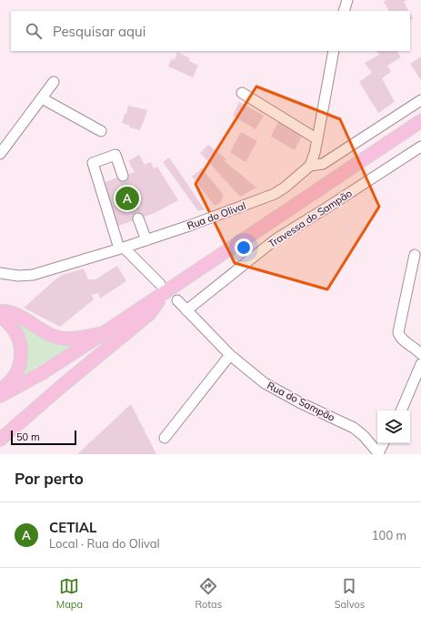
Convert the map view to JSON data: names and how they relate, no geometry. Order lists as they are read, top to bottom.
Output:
{
  "streets": {
    "street": ["Rua do Olival", "Travessa do Sampão", "Rua do Sampão"]
  },
  "crossings": [
    ["Travessa do Sampão", "Rua do Sampão"]
  ],
  "scale_bar": "50 m",
  "page": {
    "search": "Pesquisar aqui",
    "pins": "A",
    "scale": "50 m",
    "heading": "Por perto",
    "list": [
      {
        "mark": "A",
        "name": "CETIAL",
        "note": "Local · Rua do Olival",
        "value": "100 m"
      }
    ],
    "nav": ["Mapa", "Rotas", "Salvos"]
  }
}
